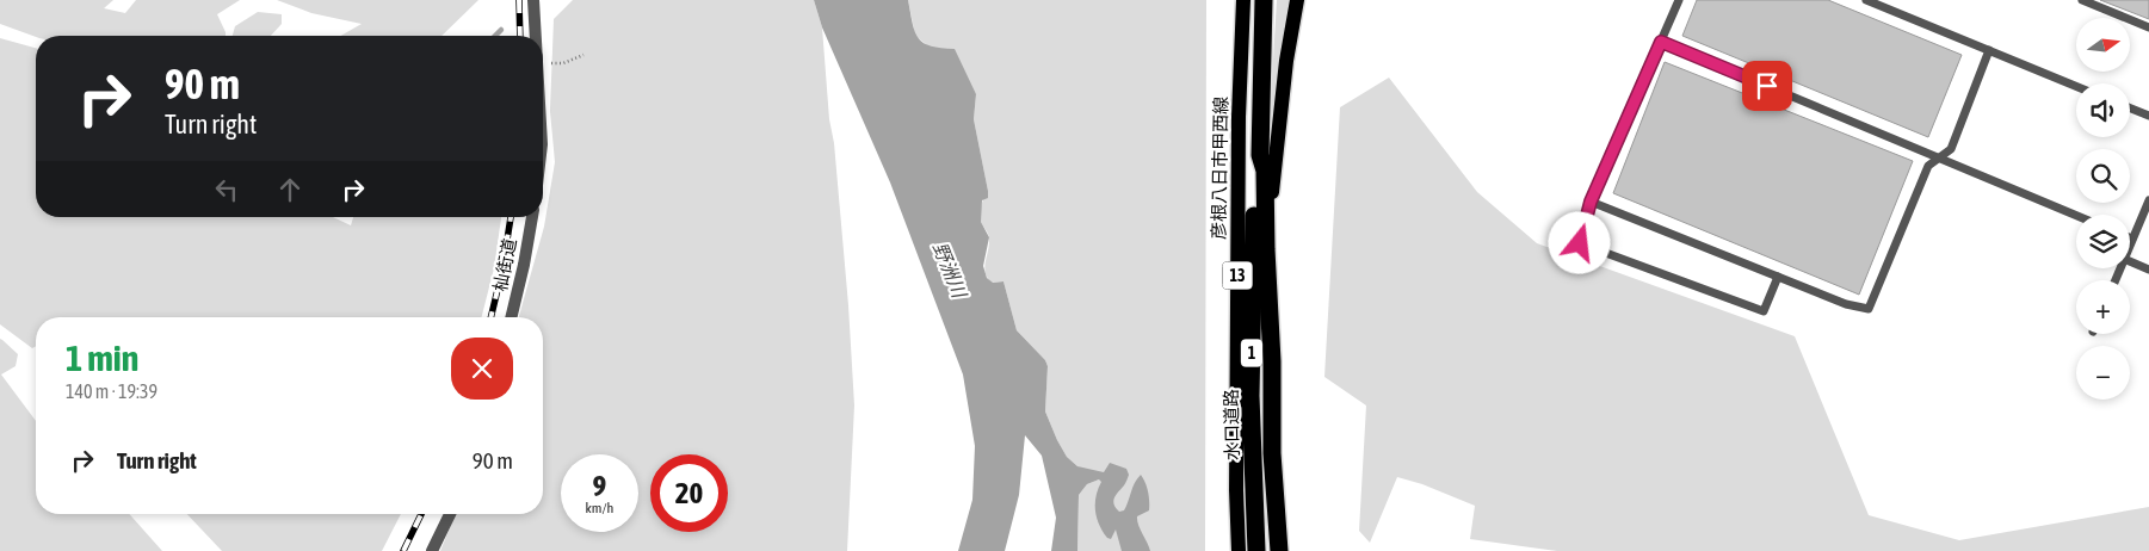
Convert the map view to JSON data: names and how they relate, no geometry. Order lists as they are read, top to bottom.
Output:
{
  "streets": {
    "highway": ["1", "水口道路"],
    "main road": ["彦根八日市甲西線", "13"],
    "street": ["杣街道"]
  },
  "crossings": [
    ["13", "水口道路"]
  ],
  "water": ["野洲川"],
  "north": "right",
  "page": {
    "map_buttons": ["+", "−"],
    "turn": ["90 m", "Turn right"],
    "heading": ["1 min", "140 m · 19:39"],
    "list": [
      {
        "name": "Turn right",
        "value": "90 m"
      }
    ],
    "speed": "9 km/h",
    "limit": "20"
  }
}
